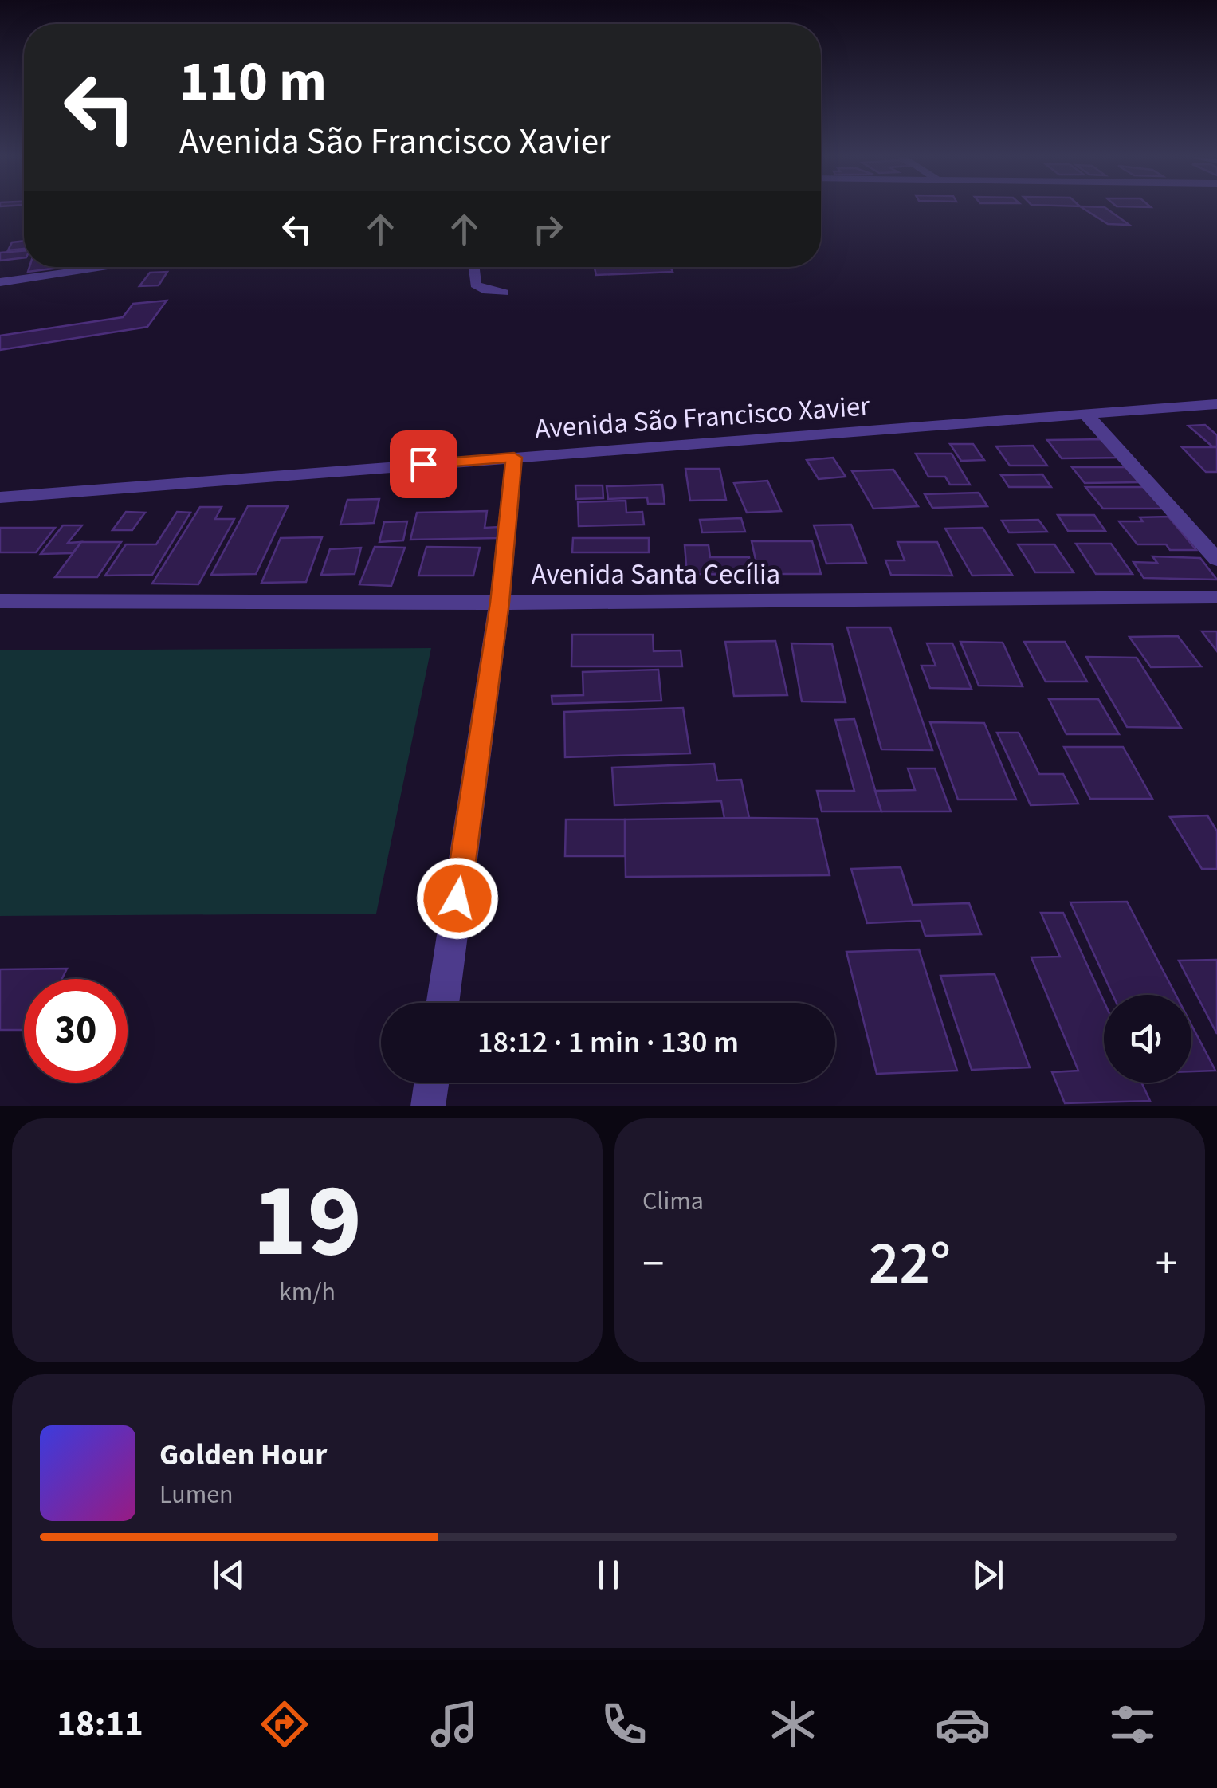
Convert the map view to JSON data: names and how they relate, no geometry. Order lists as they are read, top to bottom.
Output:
{
  "streets": {
    "street": ["Avenida São Francisco Xavier", "Avenida Santa Cecília"]
  },
  "page": {
    "turn": ["110 m", "Avenida São Francisco Xavier"],
    "limit": "30",
    "trip": "18:12 · 1 min · 130 m",
    "tile": [
      ["19", "km/h"],
      "Clima"
    ],
    "heat": ["−", "22°", "+"],
    "song": ["Golden Hour", "Lumen"],
    "tabs": "18:11"
  }
}
